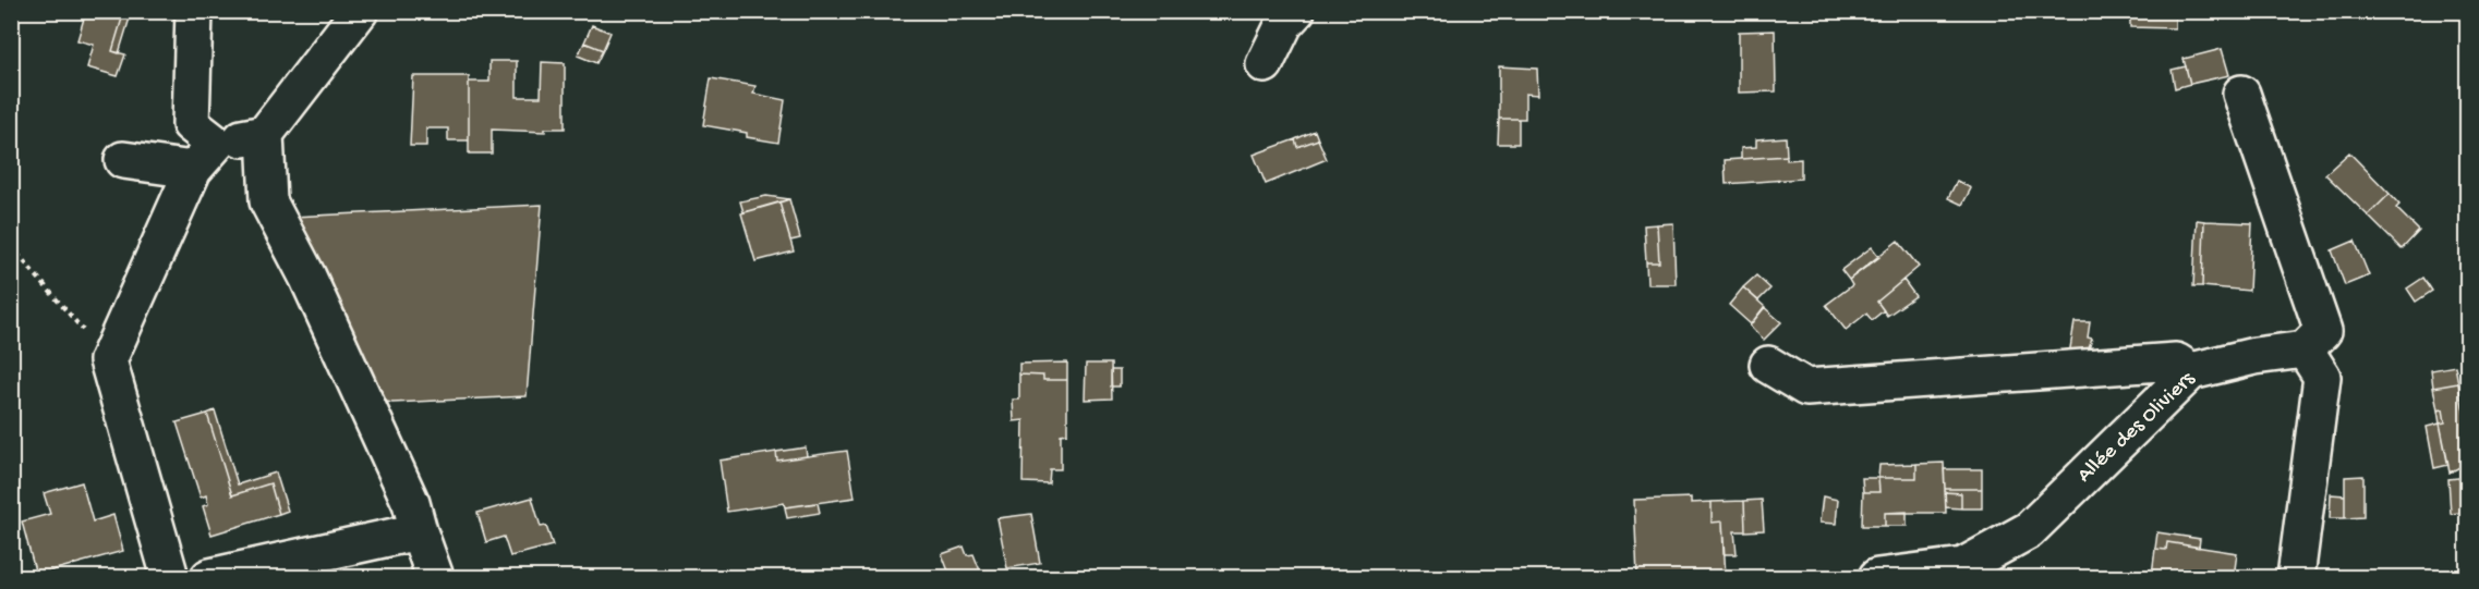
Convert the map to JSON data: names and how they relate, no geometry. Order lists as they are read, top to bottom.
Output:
{
  "streets": {
    "street": ["Allée des Oliviers"]
  }
}
